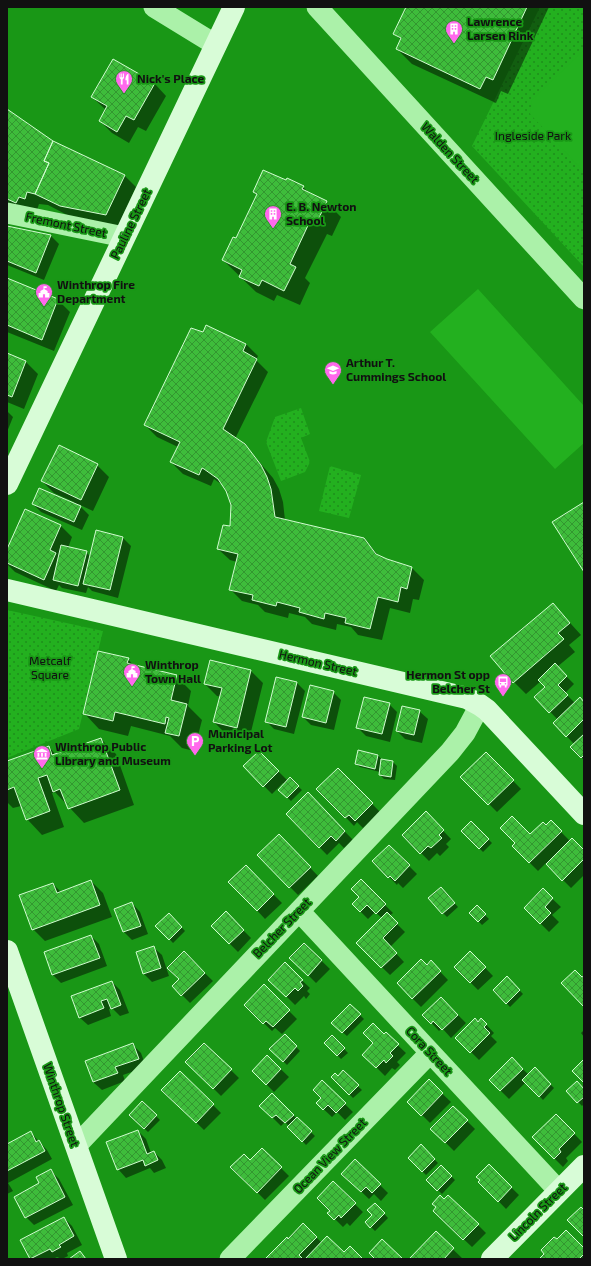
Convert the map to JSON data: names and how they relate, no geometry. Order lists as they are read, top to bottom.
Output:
{
  "streets": {
    "main road": [
      "Pauline Street",
      "Hermon Street",
      "Winthrop Street",
      "Lincoln Street"
    ],
    "street": [
      "Walden Street",
      "Fremont Street",
      "Belcher Street",
      "Cora Street",
      "Ocean View Street"
    ]
  },
  "crossings": [
    ["Pauline Street", "Fremont Street"],
    ["Hermon Street", "Belcher Street"],
    ["Belcher Street", "Cora Street"],
    ["Belcher Street", "Winthrop Street"],
    ["Cora Street", "Ocean View Street"],
    ["Cora Street", "Lincoln Street"]
  ],
  "parks": ["Ingleside Park", "Metcalf Square"],
  "places": {
    "building": ["Lawrence Larsen Rink", "E. B. Newton School"],
    "restaurant": ["Nick's Place"],
    "public building": ["Winthrop Fire Department", "Winthrop Town Hall"],
    "school or university": ["Arthur T. Cummings School"],
    "bus stop": ["Hermon St opp Belcher St"],
    "parking": ["Municipal Parking Lot"],
    "museum": ["Winthrop Public Library and Museum"]
  }
}
